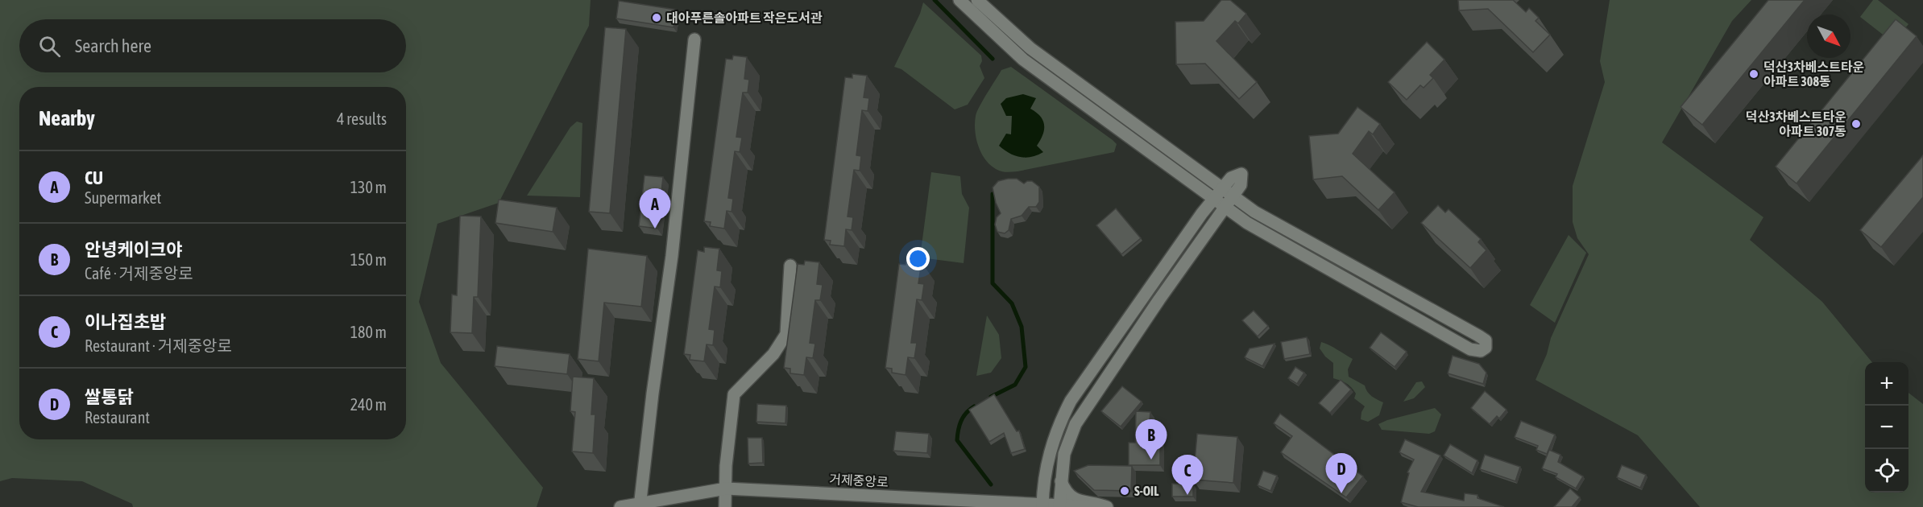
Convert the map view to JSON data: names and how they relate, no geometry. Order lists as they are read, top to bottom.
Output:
{
  "streets": {
    "street": ["거제중앙로"]
  },
  "places": [
    "대아푸른솔아파트 작은도서관",
    "덕산3차베스트타운 아파트 308동",
    "덕산3차베스트타운 아파트 307동",
    "S-OIL"
  ],
  "north": "bottom right",
  "page": {
    "search": "Search here",
    "heading": ["Nearby", "4 results"],
    "list": [
      {
        "mark": "A",
        "name": "CU",
        "note": "Supermarket",
        "value": "130 m"
      },
      {
        "mark": "B",
        "name": "안녕케이크야",
        "note": "Café · 거제중앙로",
        "value": "150 m"
      },
      {
        "mark": "C",
        "name": "이나집초밥",
        "note": "Restaurant · 거제중앙로",
        "value": "180 m"
      },
      {
        "mark": "D",
        "name": "쌀통닭",
        "note": "Restaurant",
        "value": "240 m"
      }
    ],
    "pins": [
      "A",
      "B",
      "D",
      "C"
    ],
    "map_buttons": ["+", "−"]
  }
}
